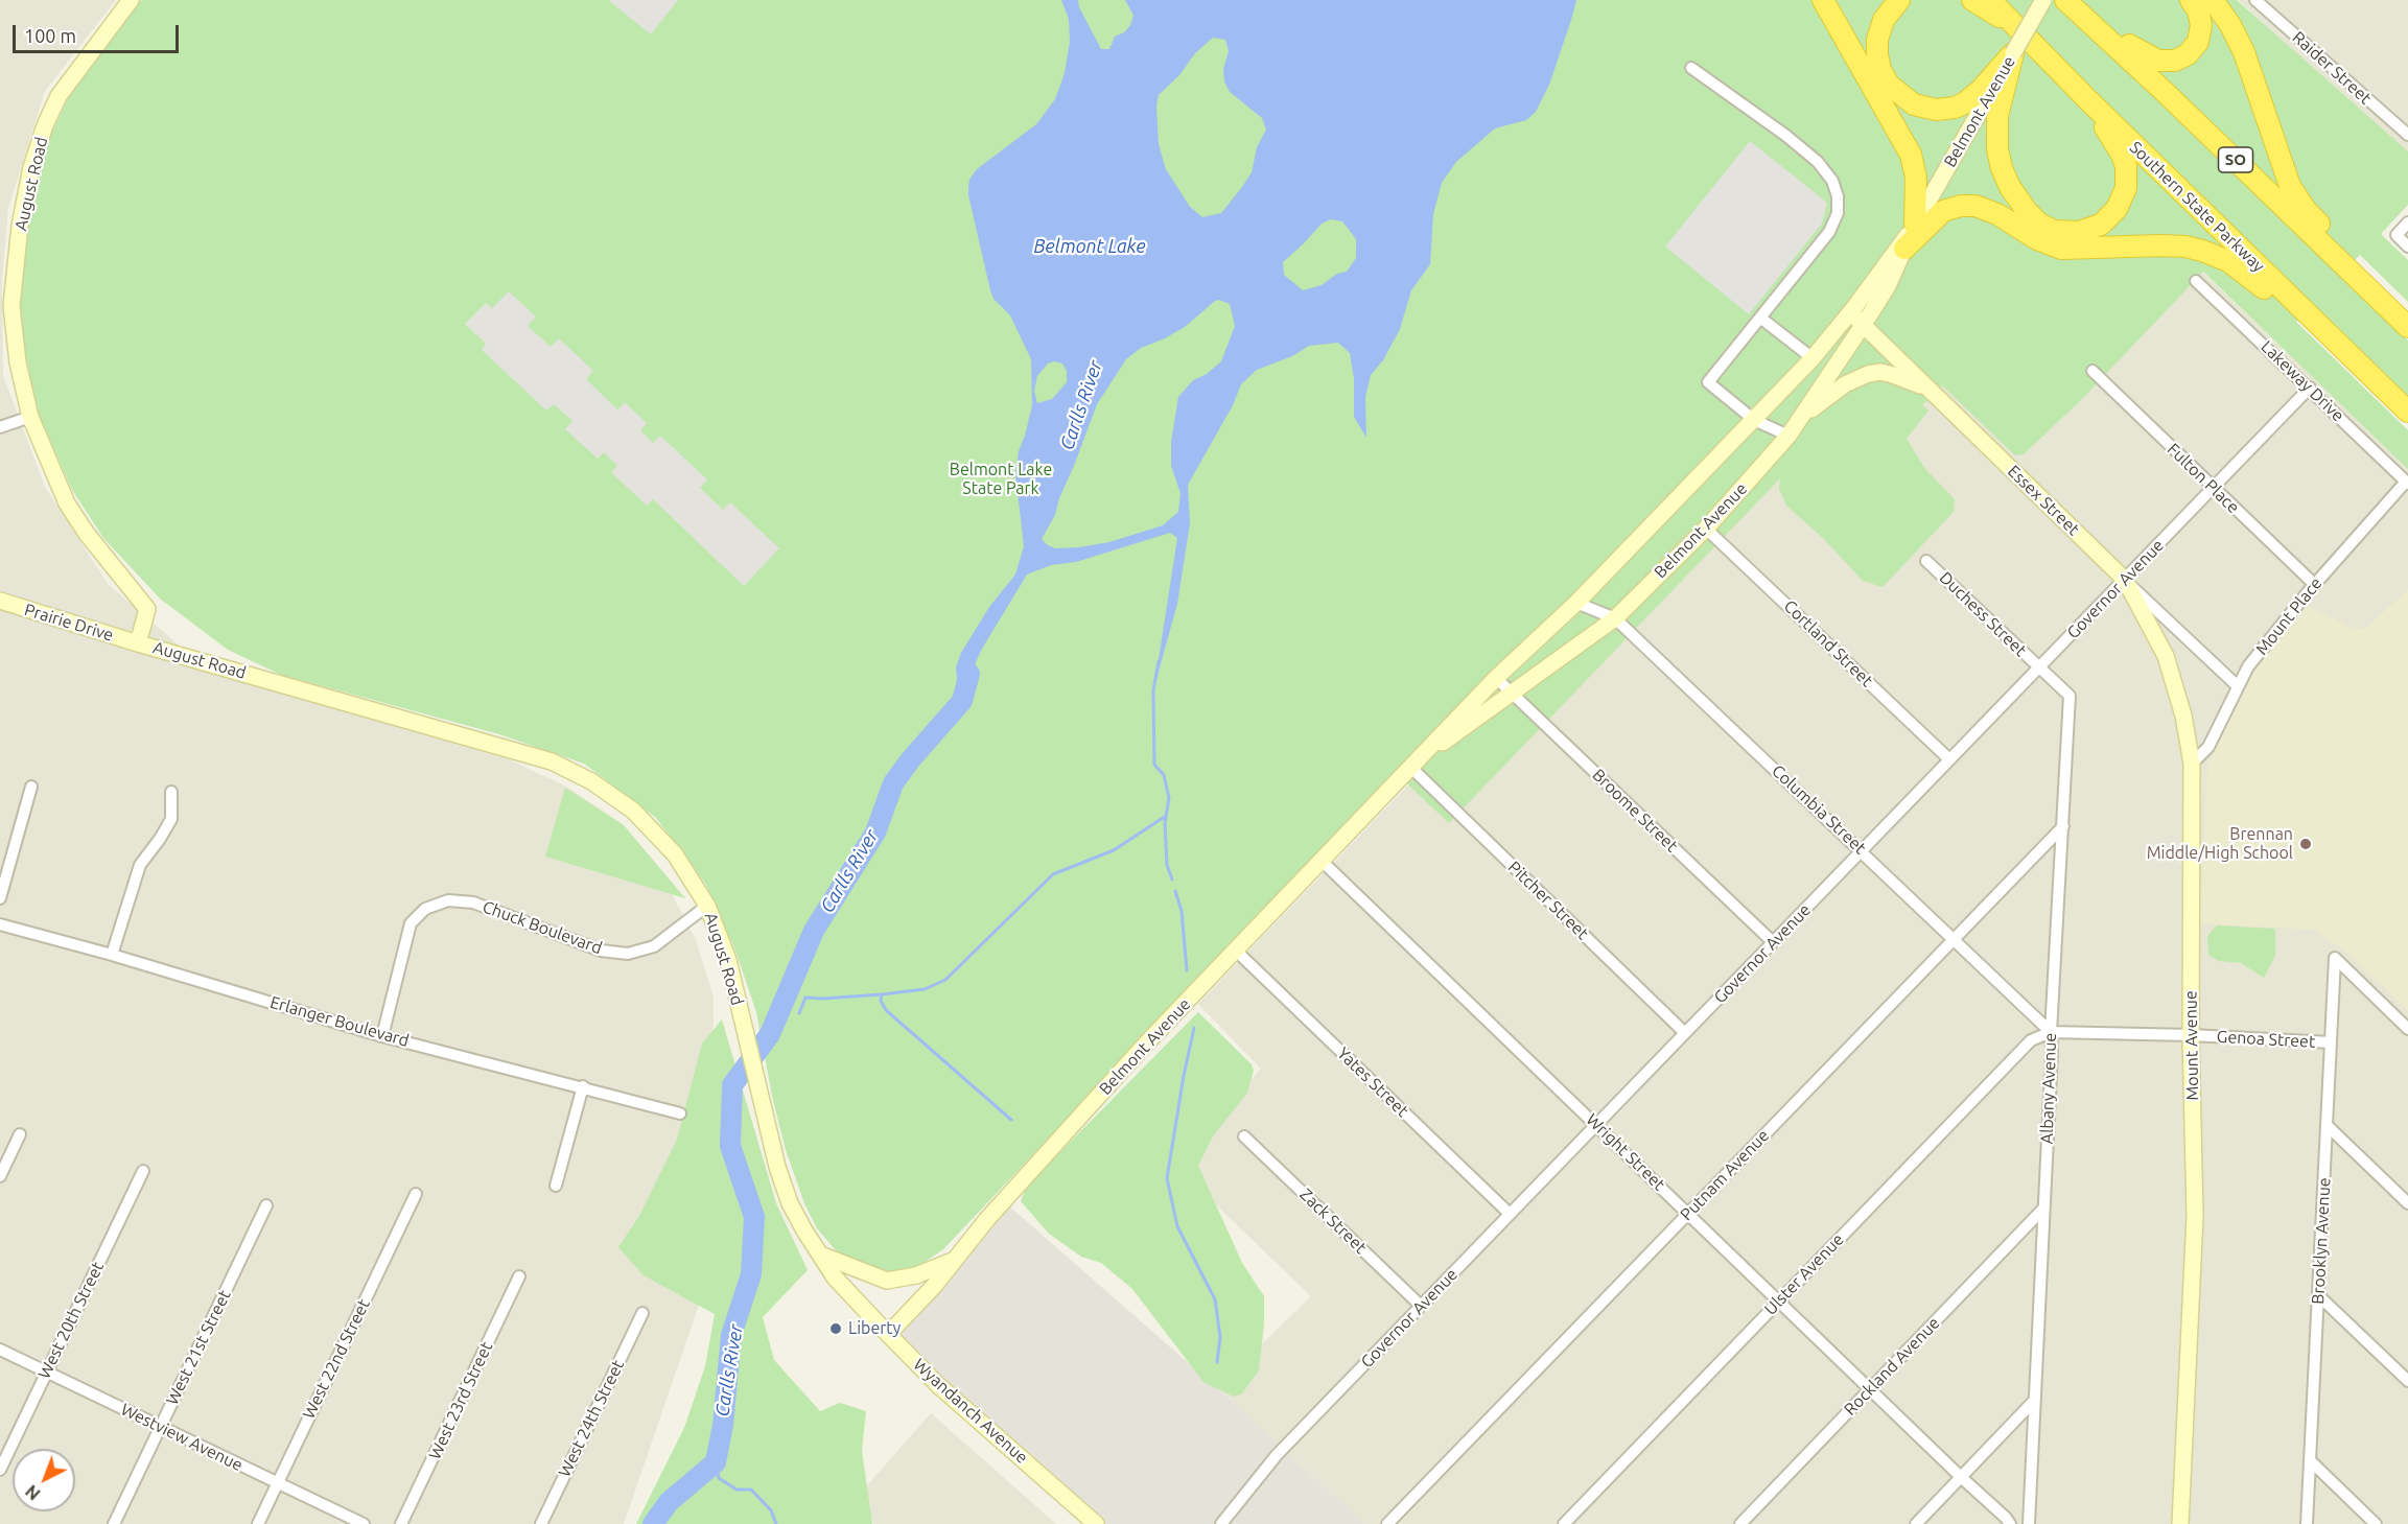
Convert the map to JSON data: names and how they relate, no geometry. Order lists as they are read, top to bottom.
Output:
{
  "streets": {
    "highway": ["SO", "Southern State Parkway"],
    "street": [
      "Raider Street",
      "Belmont Avenue",
      "August Road",
      "Lakeway Drive",
      "Fulton Place",
      "Essex Street",
      "Governor Avenue",
      "Duchess Street",
      "Mount Place",
      "Prairie Drive",
      "Cortland Street",
      "Columbia Street",
      "Broome Street",
      "Pitcher Street",
      "Chuck Boulevard",
      "Erlanger Boulevard",
      "Genoa Street",
      "Mount Avenue",
      "Yates Street",
      "Albany Avenue",
      "Wright Street",
      "Putnam Avenue",
      "Zack Street",
      "Brooklyn Avenue",
      "Ulster Avenue",
      "West 20th Street",
      "West 21st Street",
      "West 22nd Street",
      "Rockland Avenue",
      "West 23rd Street",
      "Wyandanch Avenue",
      "West 24th Street",
      "Westview Avenue"
    ]
  },
  "crossings": [
    ["Belmont Avenue", "Essex Street"],
    ["Belmont Avenue", "Cortland Street"],
    ["Belmont Avenue", "Columbia Street"],
    ["Belmont Avenue", "Broome Street"],
    ["Belmont Avenue", "Pitcher Street"],
    ["Belmont Avenue", "Yates Street"],
    ["Belmont Avenue", "Wright Street"],
    ["Belmont Avenue", "Wyandanch Avenue"],
    ["August Road", "Prairie Drive"],
    ["August Road", "Chuck Boulevard"],
    ["August Road", "Wyandanch Avenue"],
    ["Lakeway Drive", "Governor Avenue"],
    ["Lakeway Drive", "Mount Place"],
    ["Fulton Place", "Governor Avenue"],
    ["Fulton Place", "Mount Place"],
    ["Essex Street", "Governor Avenue"],
    ["Essex Street", "Mount Place"],
    ["Essex Street", "Mount Avenue"],
    ["Governor Avenue", "Duchess Street"],
    ["Governor Avenue", "Cortland Street"],
    ["Governor Avenue", "Columbia Street"],
    ["Governor Avenue", "Broome Street"],
    ["Governor Avenue", "Pitcher Street"],
    ["Governor Avenue", "Mount Avenue"],
    ["Governor Avenue", "Yates Street"],
    ["Governor Avenue", "Albany Avenue"],
    ["Governor Avenue", "Wright Street"],
    ["Governor Avenue", "Zack Street"],
    ["Duchess Street", "Albany Avenue"],
    ["Mount Place", "Mount Avenue"],
    ["Columbia Street", "Genoa Street"],
    ["Columbia Street", "Albany Avenue"],
    ["Columbia Street", "Putnam Avenue"],
    ["Columbia Street", "Ulster Avenue"],
    ["Chuck Boulevard", "Erlanger Boulevard"],
    ["Genoa Street", "Mount Avenue"],
    ["Genoa Street", "Albany Avenue"],
    ["Genoa Street", "Brooklyn Avenue"],
    ["Genoa Street", "Ulster Avenue"],
    ["Albany Avenue", "Putnam Avenue"],
    ["Albany Avenue", "Ulster Avenue"],
    ["Albany Avenue", "Rockland Avenue"],
    ["Wright Street", "Putnam Avenue"],
    ["Wright Street", "Ulster Avenue"],
    ["Wright Street", "Rockland Avenue"],
    ["West 20th Street", "Westview Avenue"],
    ["West 21st Street", "Westview Avenue"],
    ["West 22nd Street", "Westview Avenue"]
  ],
  "water": ["Belmont Lake", "Carlls River"],
  "parks": ["Belmont Lake State Park"],
  "places": ["Brennan Middle/High School", "Liberty"],
  "scale_bar": "100 m",
  "north": "bottom left"
}
